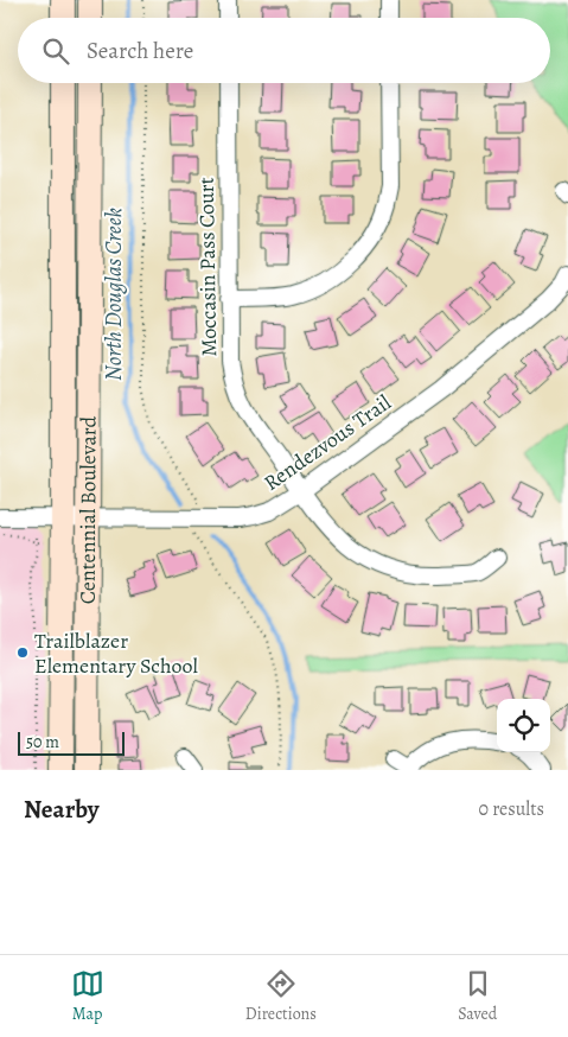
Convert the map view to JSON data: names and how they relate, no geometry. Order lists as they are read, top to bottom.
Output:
{
  "streets": {
    "main road": ["Centennial Boulevard"],
    "street": ["Moccasin Pass Court", "Rendezvous Trail"]
  },
  "crossings": [
    ["Moccasin Pass Court", "Rendezvous Trail"],
    ["Rendezvous Trail", "Centennial Boulevard"]
  ],
  "water": ["North Douglas Creek"],
  "places": ["Trailblazer Elementary School"],
  "scale_bar": "50 m",
  "page": {
    "search": "Search here",
    "scale": "50 m",
    "heading": ["Nearby", "0 results"],
    "nav": ["Map", "Directions", "Saved"]
  }
}
